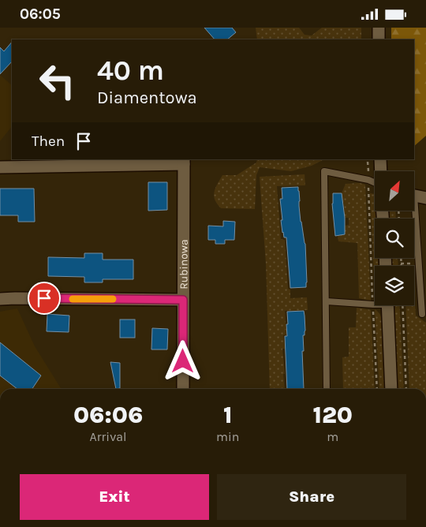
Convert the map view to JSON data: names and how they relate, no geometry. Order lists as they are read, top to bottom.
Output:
{
  "streets": {
    "street": ["Rubinowa"]
  },
  "north": "top right",
  "page": {
    "status": "06:05",
    "turn": ["40 m", "Diamentowa"],
    "then": "Then",
    "eta": [
      "06:06",
      "Arrival",
      "1",
      "min",
      "120",
      "m"
    ],
    "buttons": ["Exit", "Share"]
  }
}
